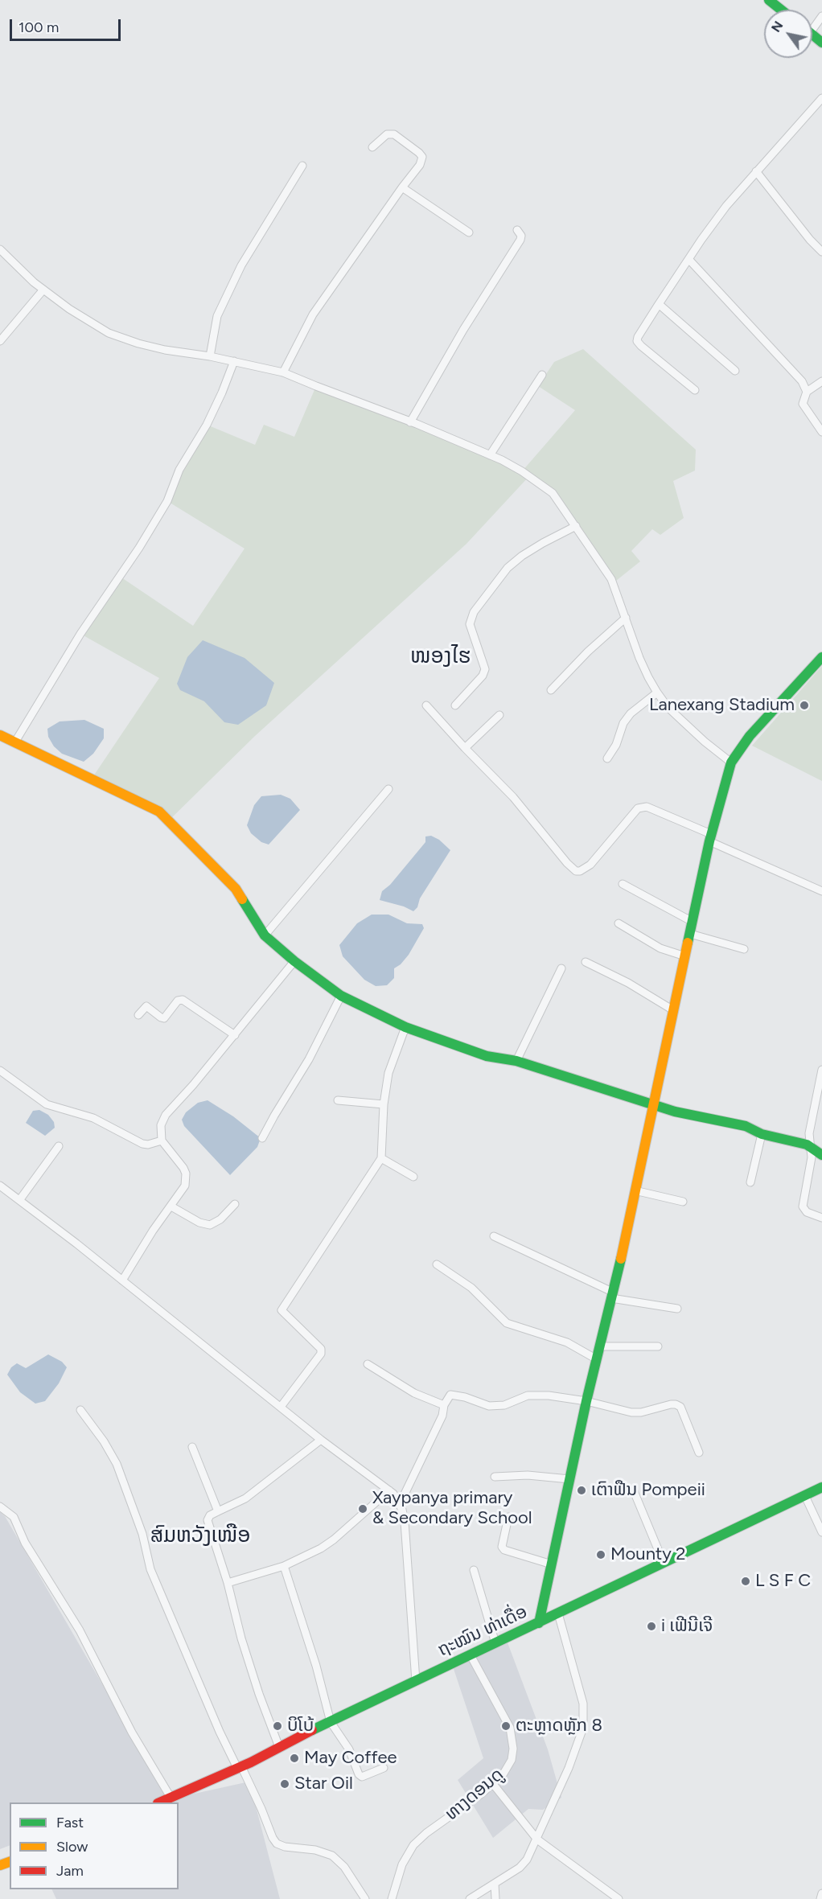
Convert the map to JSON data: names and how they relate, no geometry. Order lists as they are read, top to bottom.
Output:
{
  "streets": {
    "street": ["ຖະໝົນ ທ່າເດື່ອ", "ທາງດອນດູ"]
  },
  "crossings": [
    ["ຖະໝົນ ທ່າເດື່ອ", "ທາງດອນດູ"]
  ],
  "districts": ["ໜອງໄຮ", "ສົມຫວັງເໜືອ"],
  "places": [
    "Lanexang Stadium",
    "ເຕົາຟືນ Pompeii",
    "Xaypanya primary & Secondary School",
    "Mounty 2",
    "L S F C",
    "i ເຟີນີເຈີ",
    "ບິໂບ້",
    "ຕະຫຼາດຫຼັກ 8",
    "May Coffee",
    "Star Oil"
  ],
  "legend": ["Fast", "Slow", "Jam"],
  "scale_bar": "100 m",
  "north": "top left"
}
